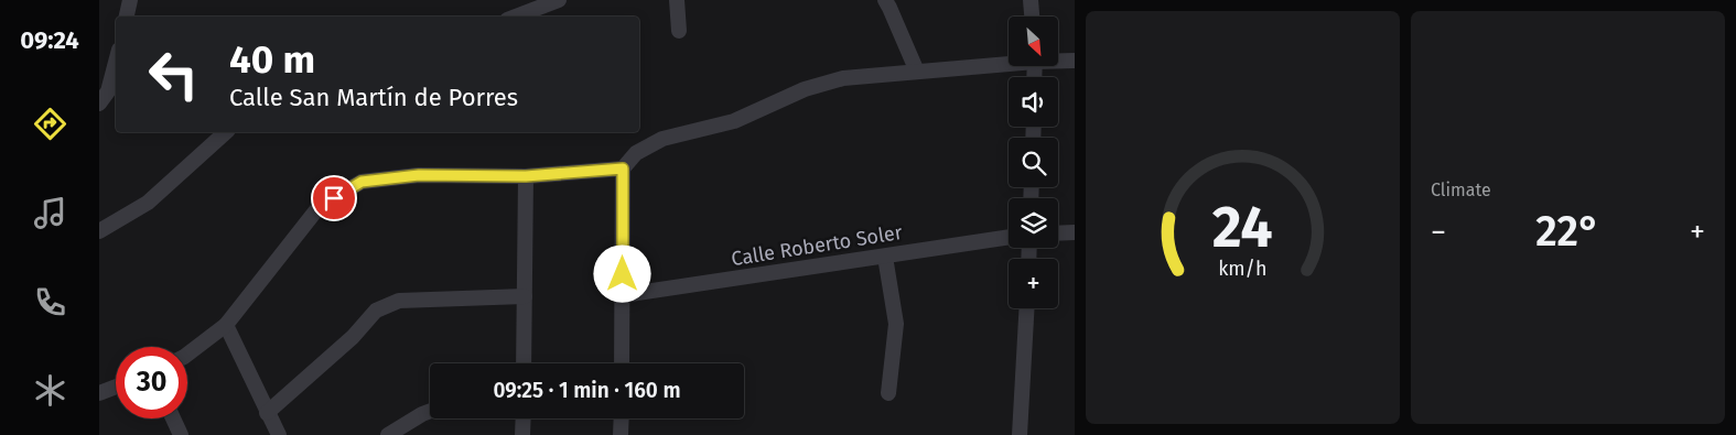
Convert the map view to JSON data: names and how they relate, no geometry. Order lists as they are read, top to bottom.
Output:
{
  "streets": {
    "street": ["Calle Roberto Soler"]
  },
  "north": "bottom right",
  "page": {
    "tabs": "09:24",
    "tile": "Climate",
    "map_buttons": "+",
    "turn": ["40 m", "Calle San Martín de Porres"],
    "heat": ["−", "22°", "+"],
    "limit": "30",
    "trip": "09:25 · 1 min · 160 m",
    "gauge": ["24", "km/h"]
  }
}
